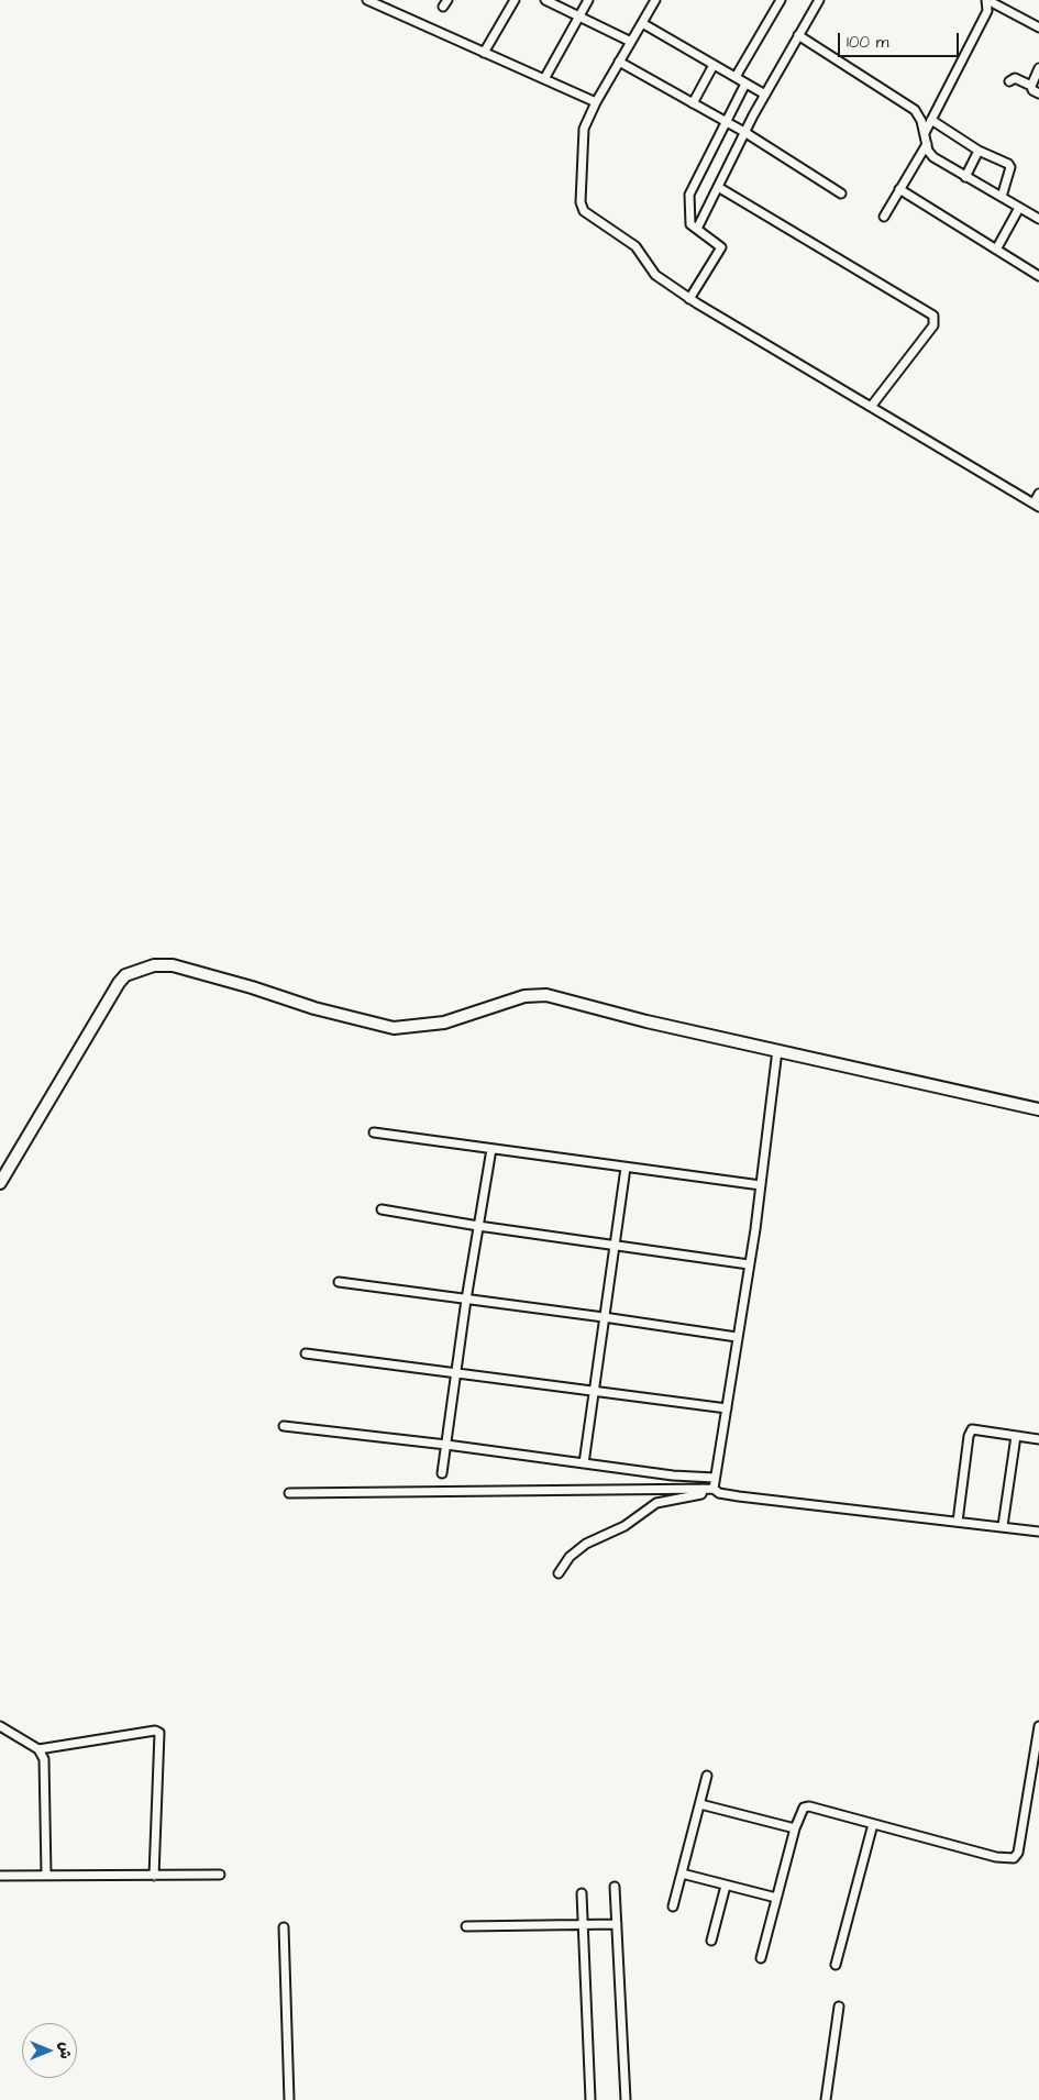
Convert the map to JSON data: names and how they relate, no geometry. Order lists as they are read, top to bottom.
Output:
{
  "scale_bar": "100 m",
  "north": "right"
}
